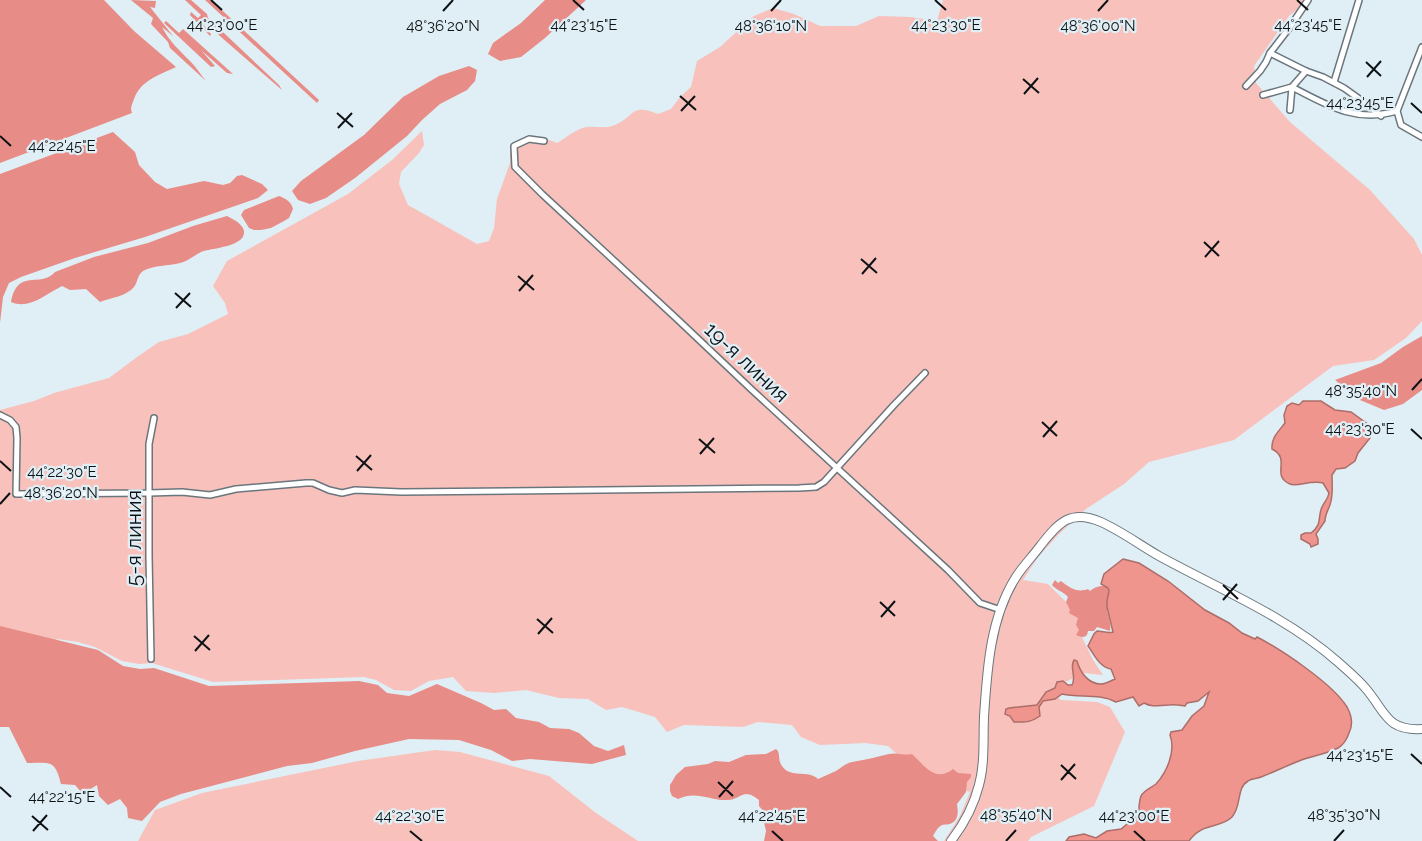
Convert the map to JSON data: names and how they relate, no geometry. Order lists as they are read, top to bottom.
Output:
{
  "streets": {
    "street": ["19-я линия", "5-я линия"]
  },
  "coordinates": [
    "44°23'00\"E",
    "44°23'15\"E",
    "44°23'30\"E",
    "44°23'45\"E",
    "48°36'20\"N",
    "48°36'10\"N",
    "48°36'00\"N",
    "44°22'45\"E",
    "48°35'40\"N",
    "44°22'30\"E",
    "44°22'15\"E",
    "48°35'30\"N"
  ]
}
